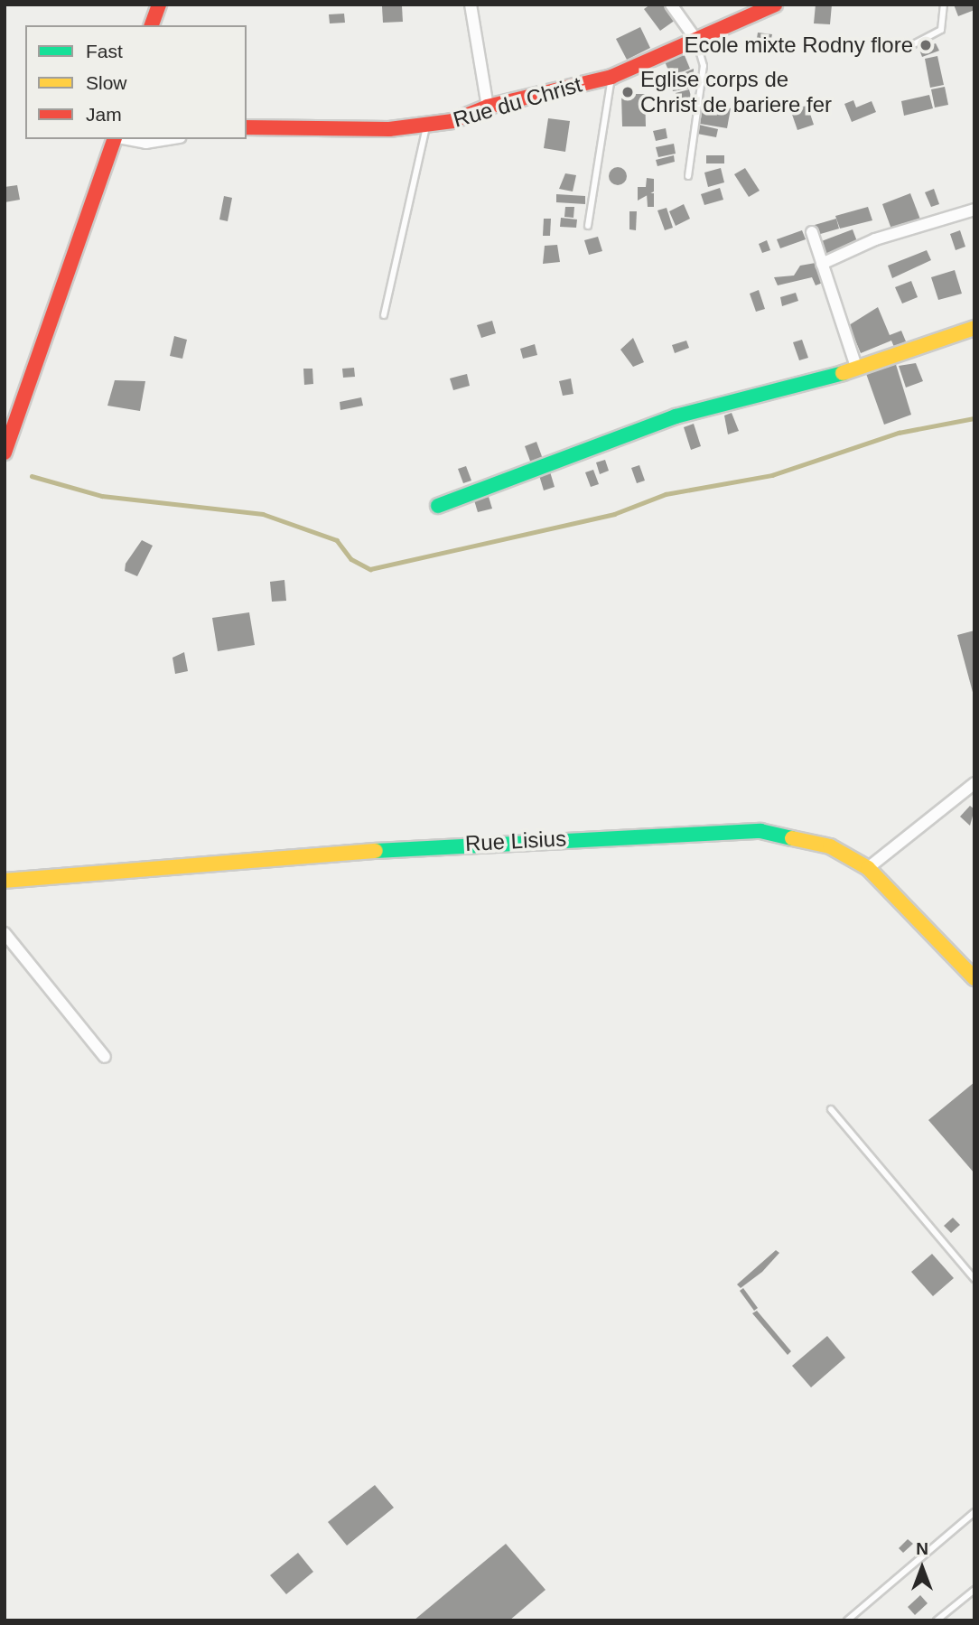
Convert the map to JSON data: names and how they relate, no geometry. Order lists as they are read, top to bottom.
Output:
{
  "streets": {
    "street": ["Rue du Christ", "Rue Lisius"]
  },
  "places": ["Ecole mixte Rodny flore", "Eglise corps de Christ de bariere fer"],
  "legend": ["Fast", "Slow", "Jam"],
  "north": "top"
}
